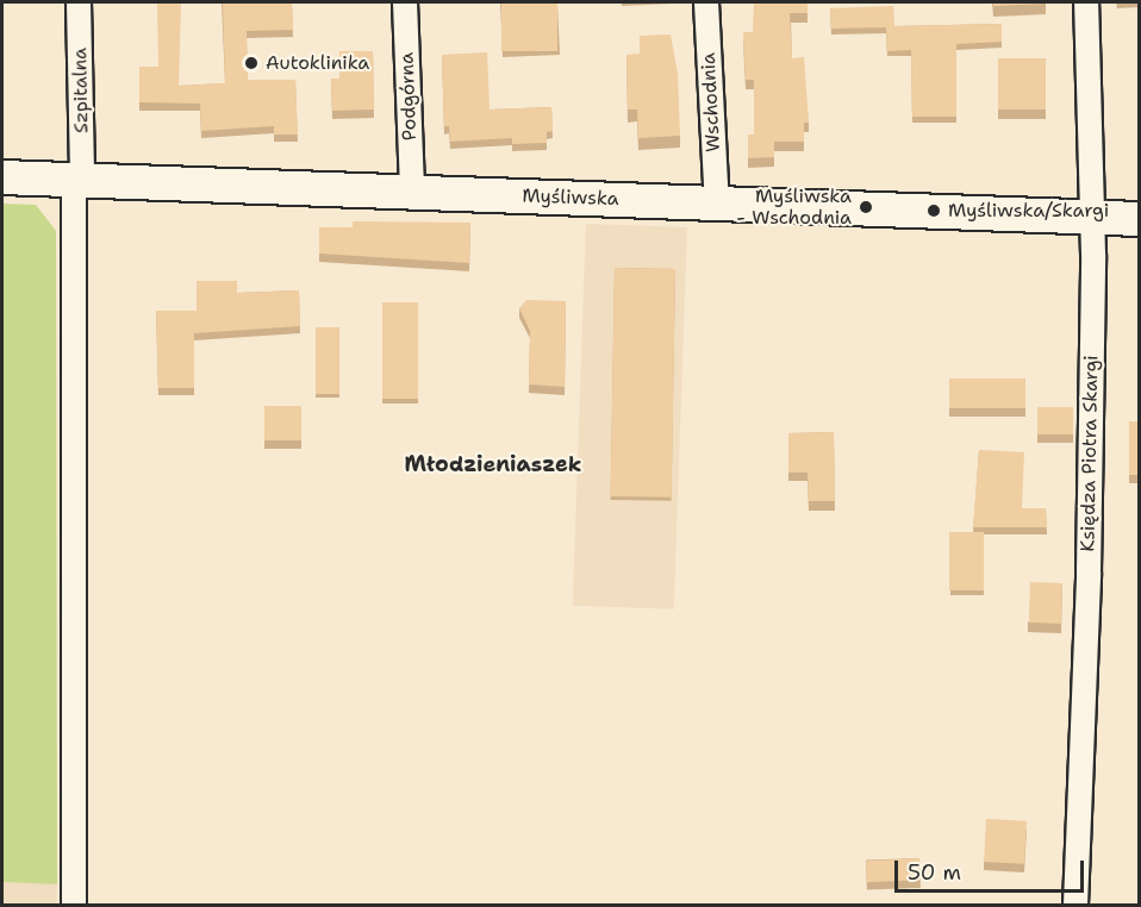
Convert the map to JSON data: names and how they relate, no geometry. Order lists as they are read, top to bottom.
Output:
{
  "streets": {
    "street": [
      "Szpitalna",
      "Podgórna",
      "Wschodnia",
      "Myśliwska",
      "Księdza Piotra Skargi"
    ]
  },
  "crossings": [
    ["Szpitalna", "Myśliwska"],
    ["Podgórna", "Myśliwska"],
    ["Wschodnia", "Myśliwska"],
    ["Myśliwska", "Księdza Piotra Skargi"]
  ],
  "districts": ["Młodzieniaszek"],
  "places": ["Autoklinika", "Myśliwska - Wschodnia", "Myśliwska/Skargi"],
  "scale_bar": "50 m"
}
